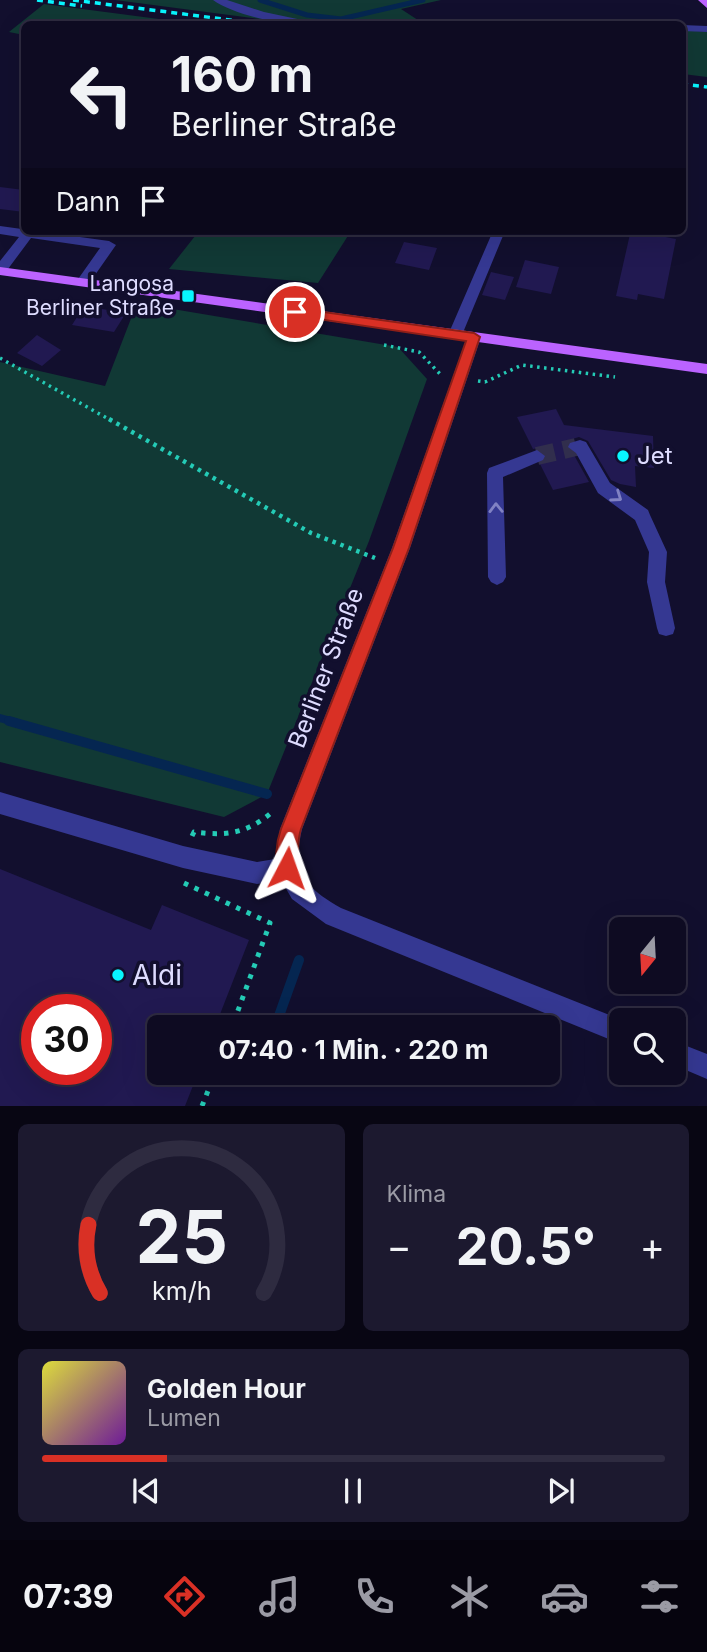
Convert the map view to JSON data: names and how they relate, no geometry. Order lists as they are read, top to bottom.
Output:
{
  "streets": {
    "street": ["Berliner Straße"]
  },
  "places": {
    "transit": ["Langosa Berliner Straße"],
    "other": ["Jet", "Aldi"]
  },
  "north": "bottom",
  "page": {
    "turn": ["160 m", "Berliner Straße"],
    "then": "Dann",
    "limit": "30",
    "trip": "07:40 · 1 Min. · 220 m",
    "tile": "Klima",
    "heat": ["−", "20.5°", "+"],
    "song": ["Golden Hour", "Lumen"],
    "tabs": "07:39",
    "gauge": ["25", "km/h"]
  }
}
